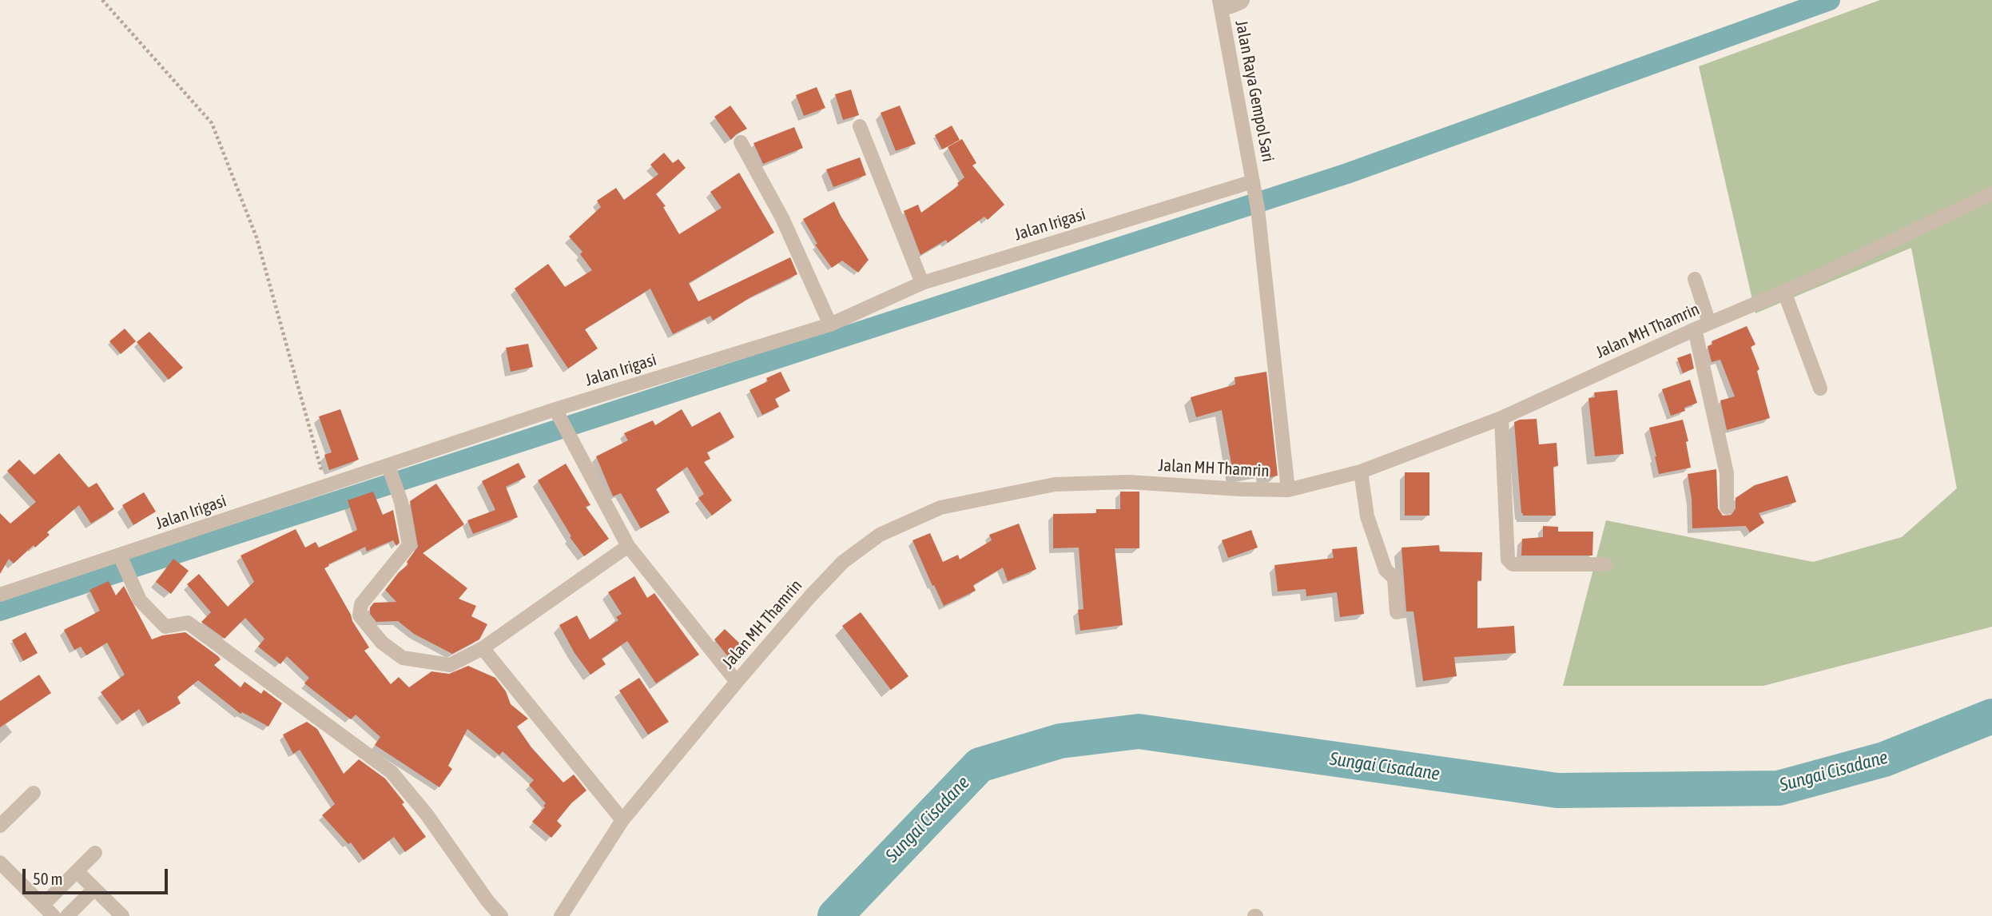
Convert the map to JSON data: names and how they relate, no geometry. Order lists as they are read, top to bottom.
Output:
{
  "streets": {
    "street": ["Jalan Raya Gempol Sari", "Jalan Irigasi", "Jalan MH Thamrin"]
  },
  "crossings": [
    ["Jalan Raya Gempol Sari", "Jalan Irigasi"],
    ["Jalan Raya Gempol Sari", "Jalan MH Thamrin"]
  ],
  "water": ["Sungai Cisadane"],
  "scale_bar": "50 m"
}
